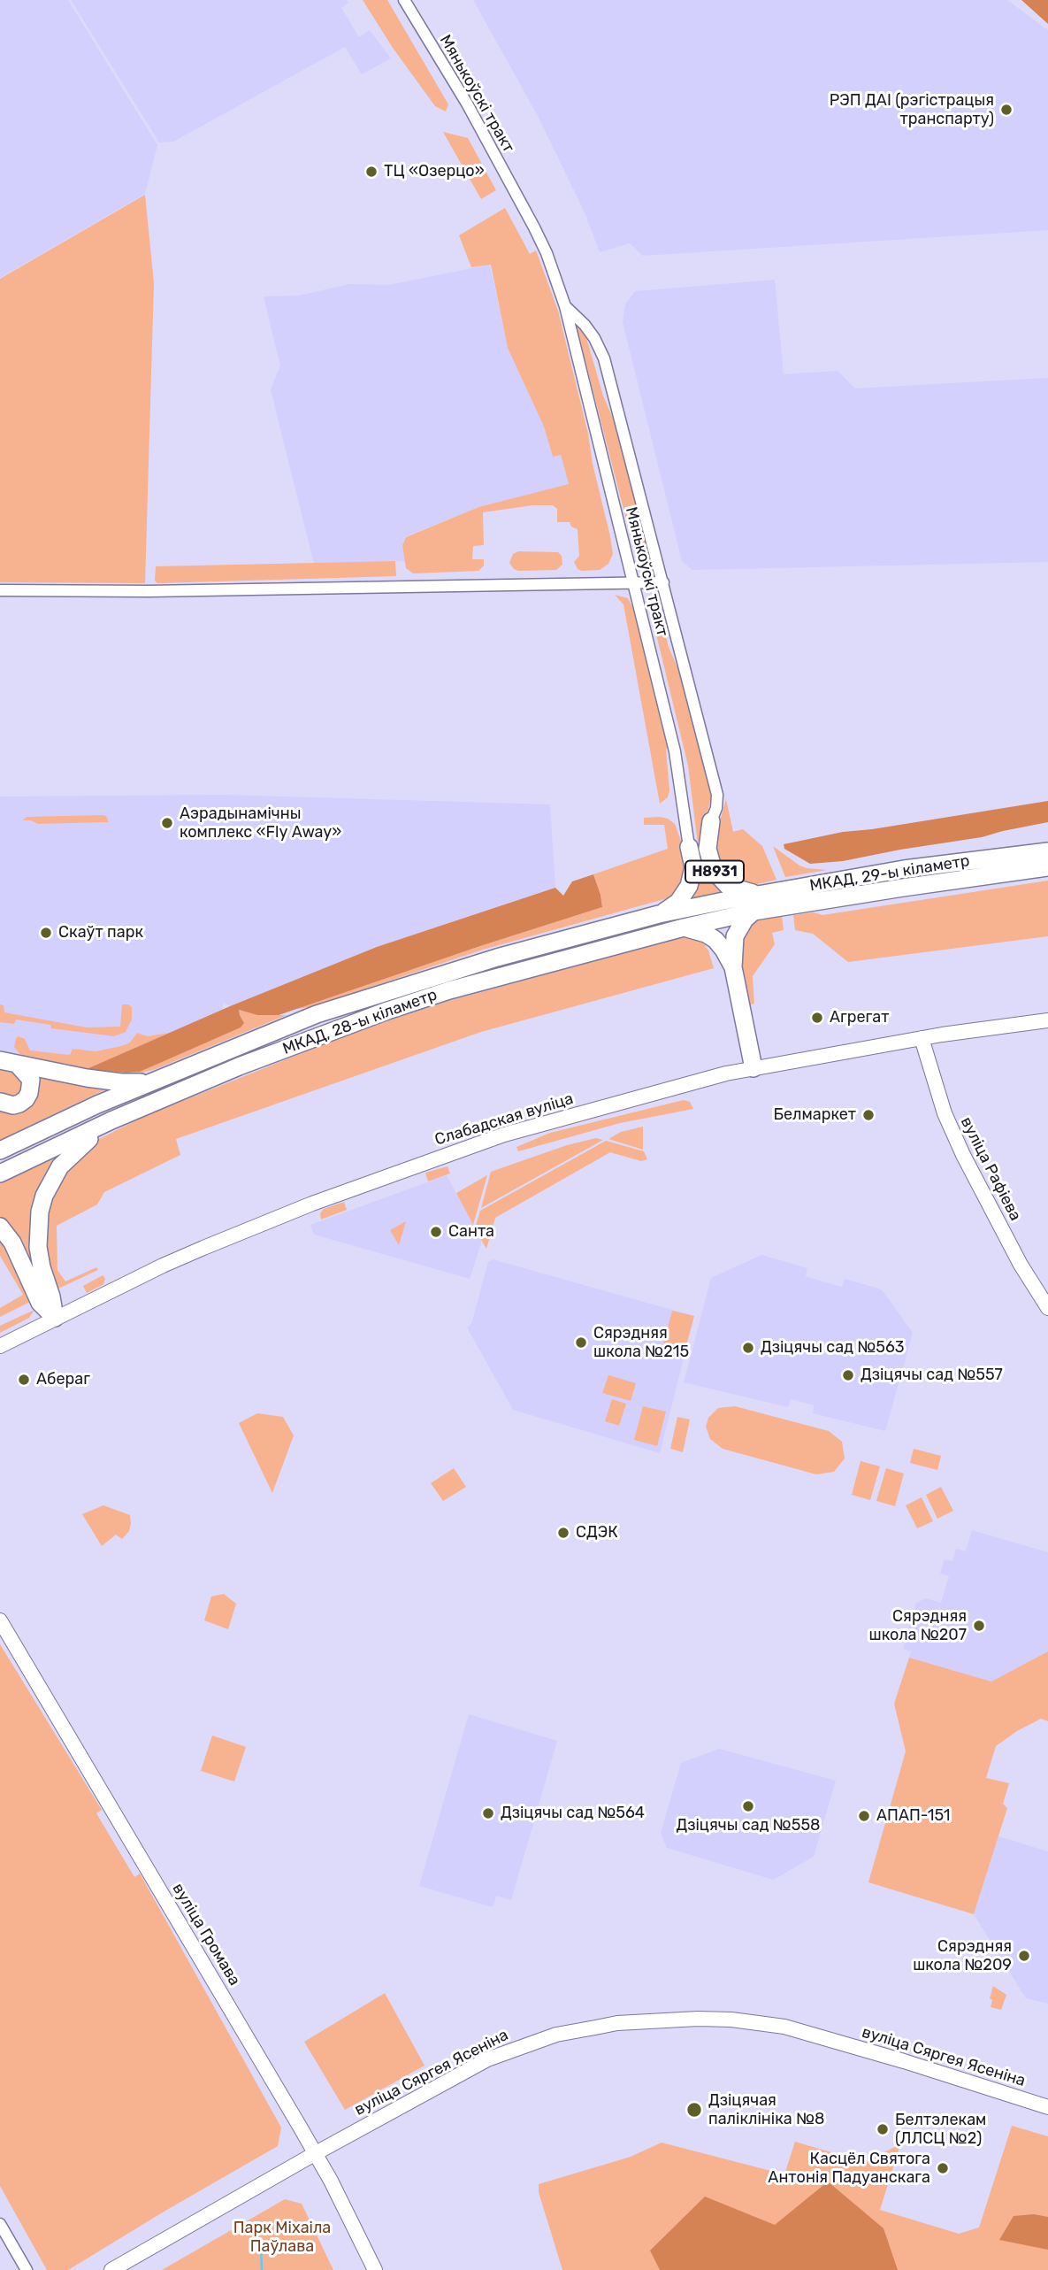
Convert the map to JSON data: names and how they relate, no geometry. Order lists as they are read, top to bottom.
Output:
{
  "streets": {
    "highway": ["Н8931", "МКАД, 29-ы кіламетр", "МКАД, 28-ы кіламетр"],
    "main road": [
      "Слабадская вуліца",
      "вуліца Рафіева",
      "вуліца Громава",
      "вуліца Сяргея Ясеніна"
    ],
    "street": ["Мянькоўскі тракт"]
  },
  "crossings": [
    ["Мянькоўскі тракт", "Н8931"],
    ["Н8931", "МКАД, 29-ы кіламетр"],
    ["Н8931", "МКАД, 28-ы кіламетр"],
    ["МКАД, 29-ы кіламетр", "МКАД, 28-ы кіламетр"],
    ["Слабадская вуліца", "вуліца Рафіева"],
    ["вуліца Громава", "вуліца Сяргея Ясеніна"]
  ],
  "parks": ["Парк Міхаіла Паўлава"],
  "places": [
    "РЭП ДАІ (рэгістрацыя транспарту)",
    "ТЦ «Озерцо»",
    "Аэрадынамічны комплекс «Fly Away»",
    "Скаўт парк",
    "Агрегат",
    "Белмаркет",
    "Санта",
    "Сярэдняя школа №215",
    "Дзіцячы сад №563",
    "Дзіцячы сад №557",
    "Абераг",
    "СДЭК",
    "Сярэдняя школа №207",
    "Дзіцячы сад №558",
    "Дзіцячы сад №564",
    "АПАП-151",
    "Сярэдняя школа №209",
    "Дзіцячая паліклініка №8",
    "Белтэлекам (ЛЛСЦ №2)",
    "Касцёл Святога Антонія Падуанскага"
  ]
}
